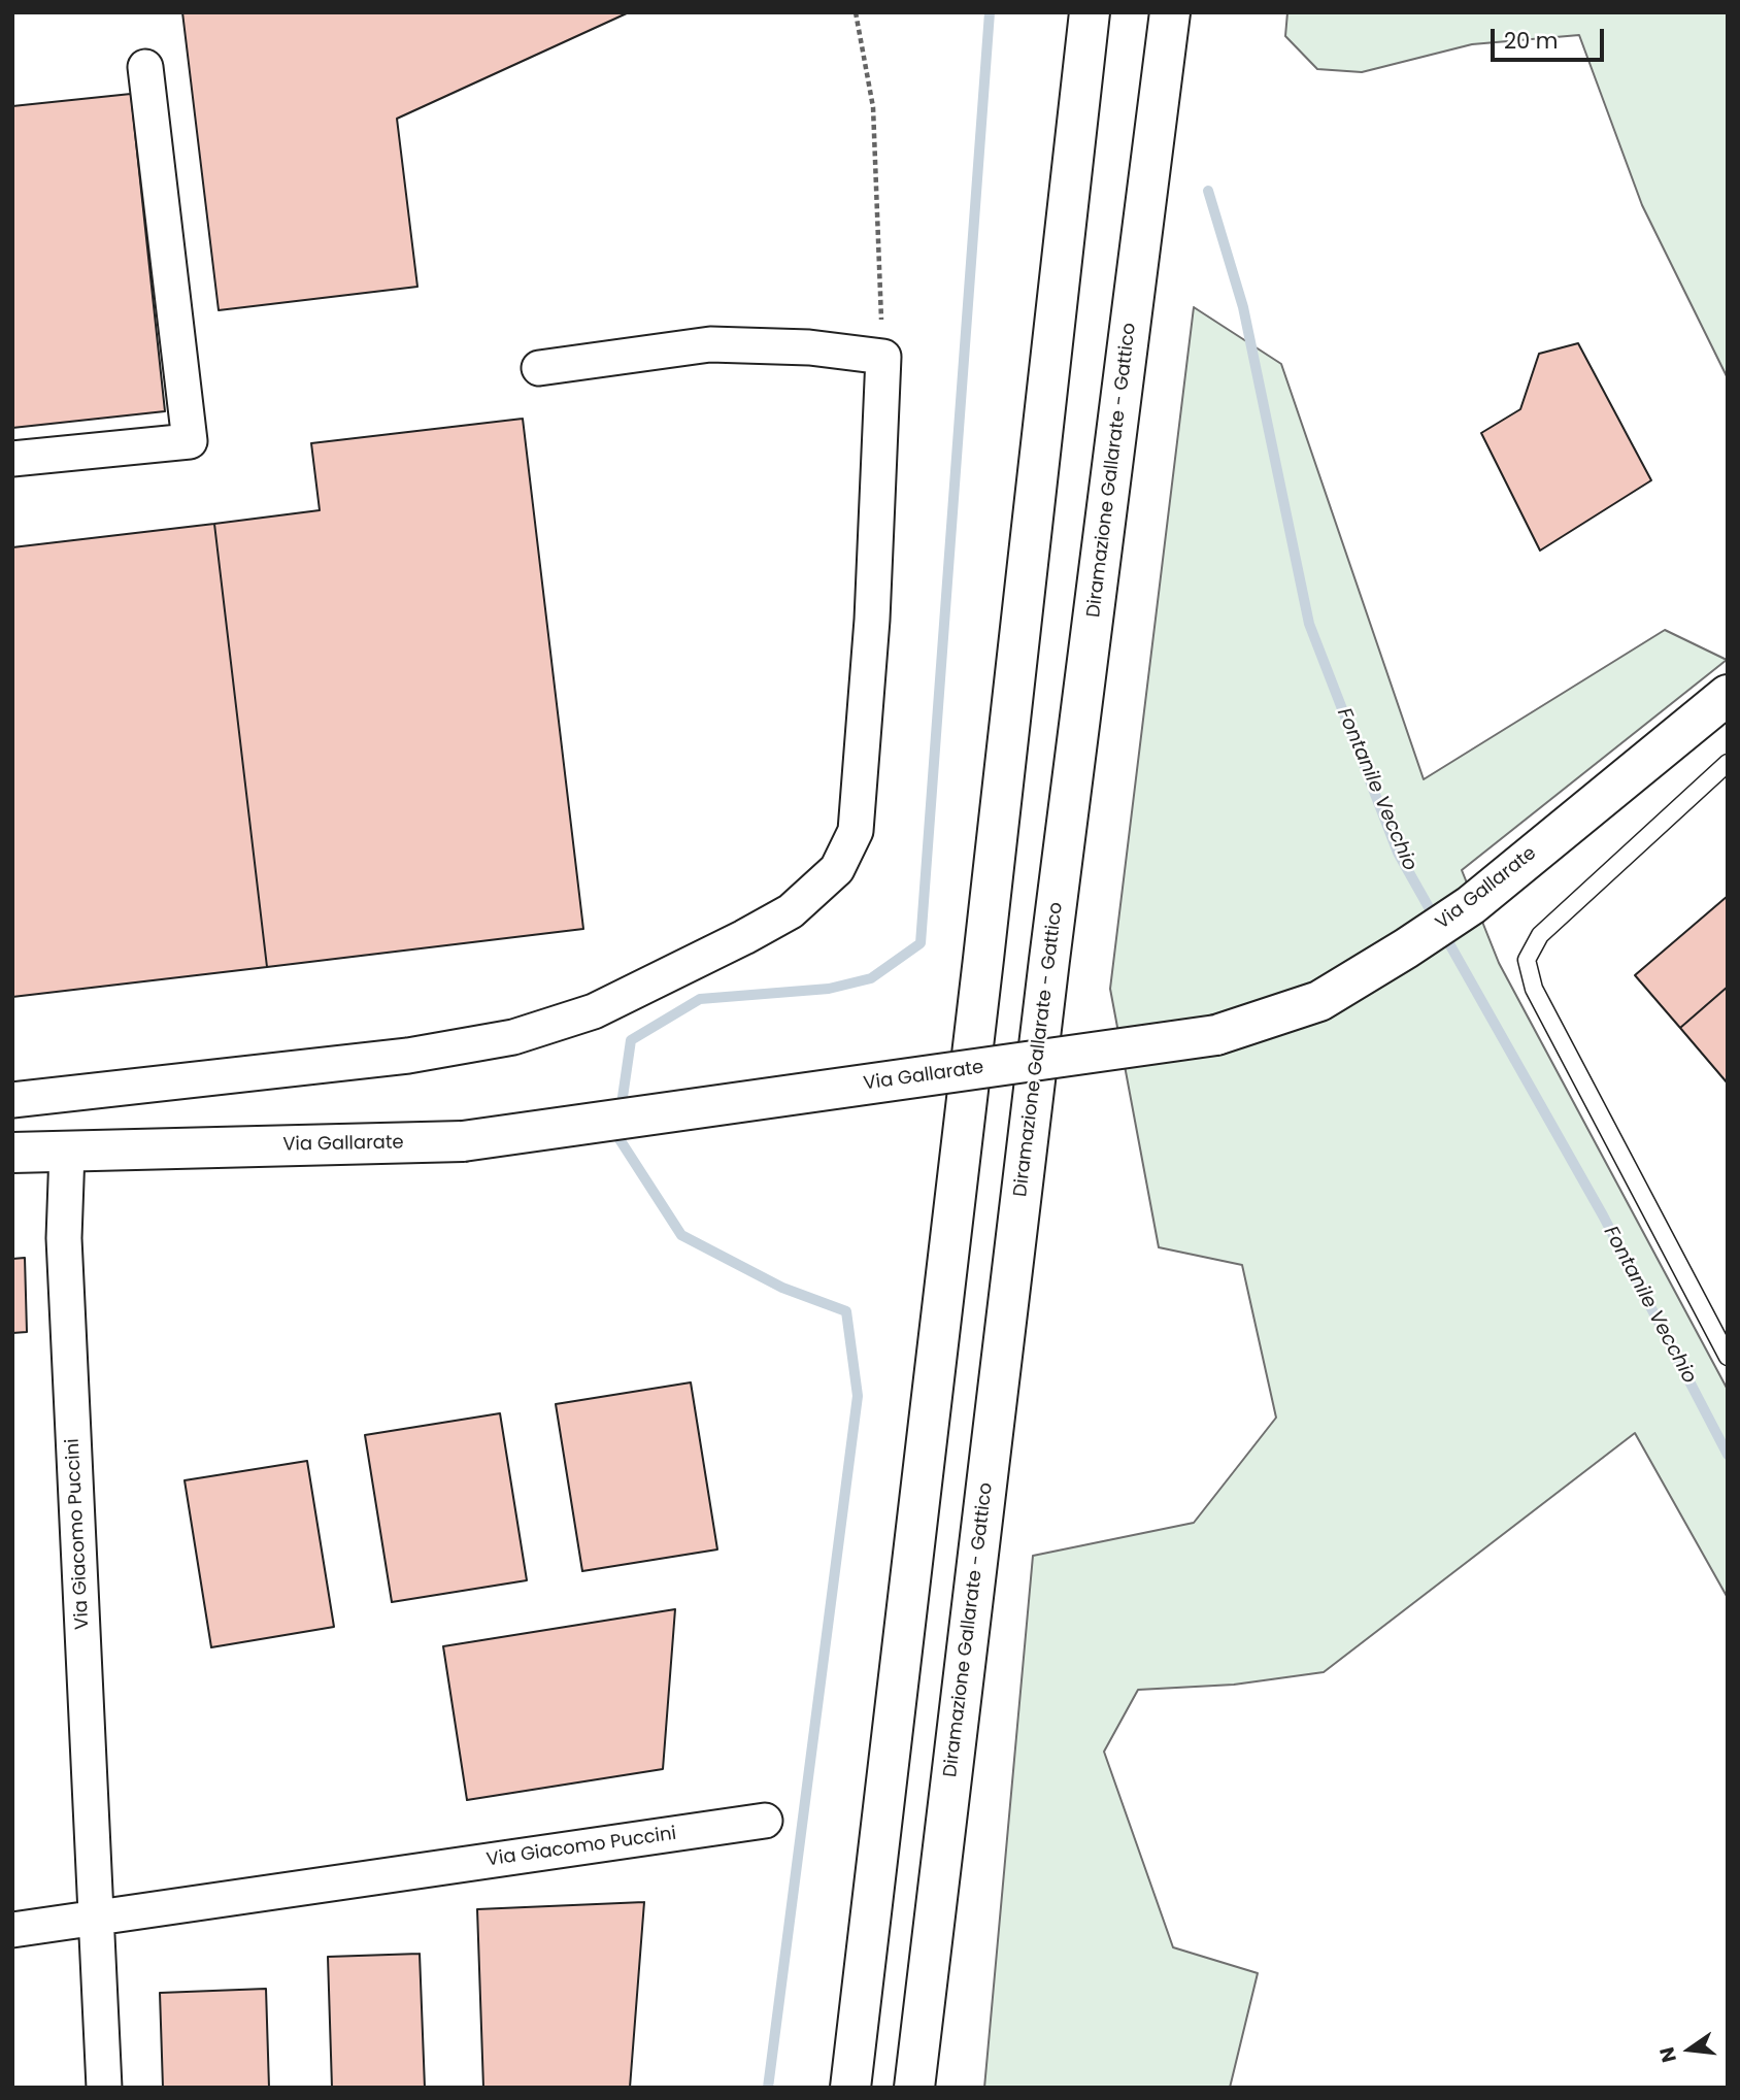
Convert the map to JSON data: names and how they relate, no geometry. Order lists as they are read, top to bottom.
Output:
{
  "streets": {
    "main road": ["Diramazione Gallarate - Gattico", "Via Gallarate"],
    "street": ["Via Giacomo Puccini"]
  },
  "crossings": [
    ["Via Gallarate", "Via Giacomo Puccini"]
  ],
  "water": ["Fontanile Vecchio"],
  "scale_bar": "20 m",
  "north": "left"
}
